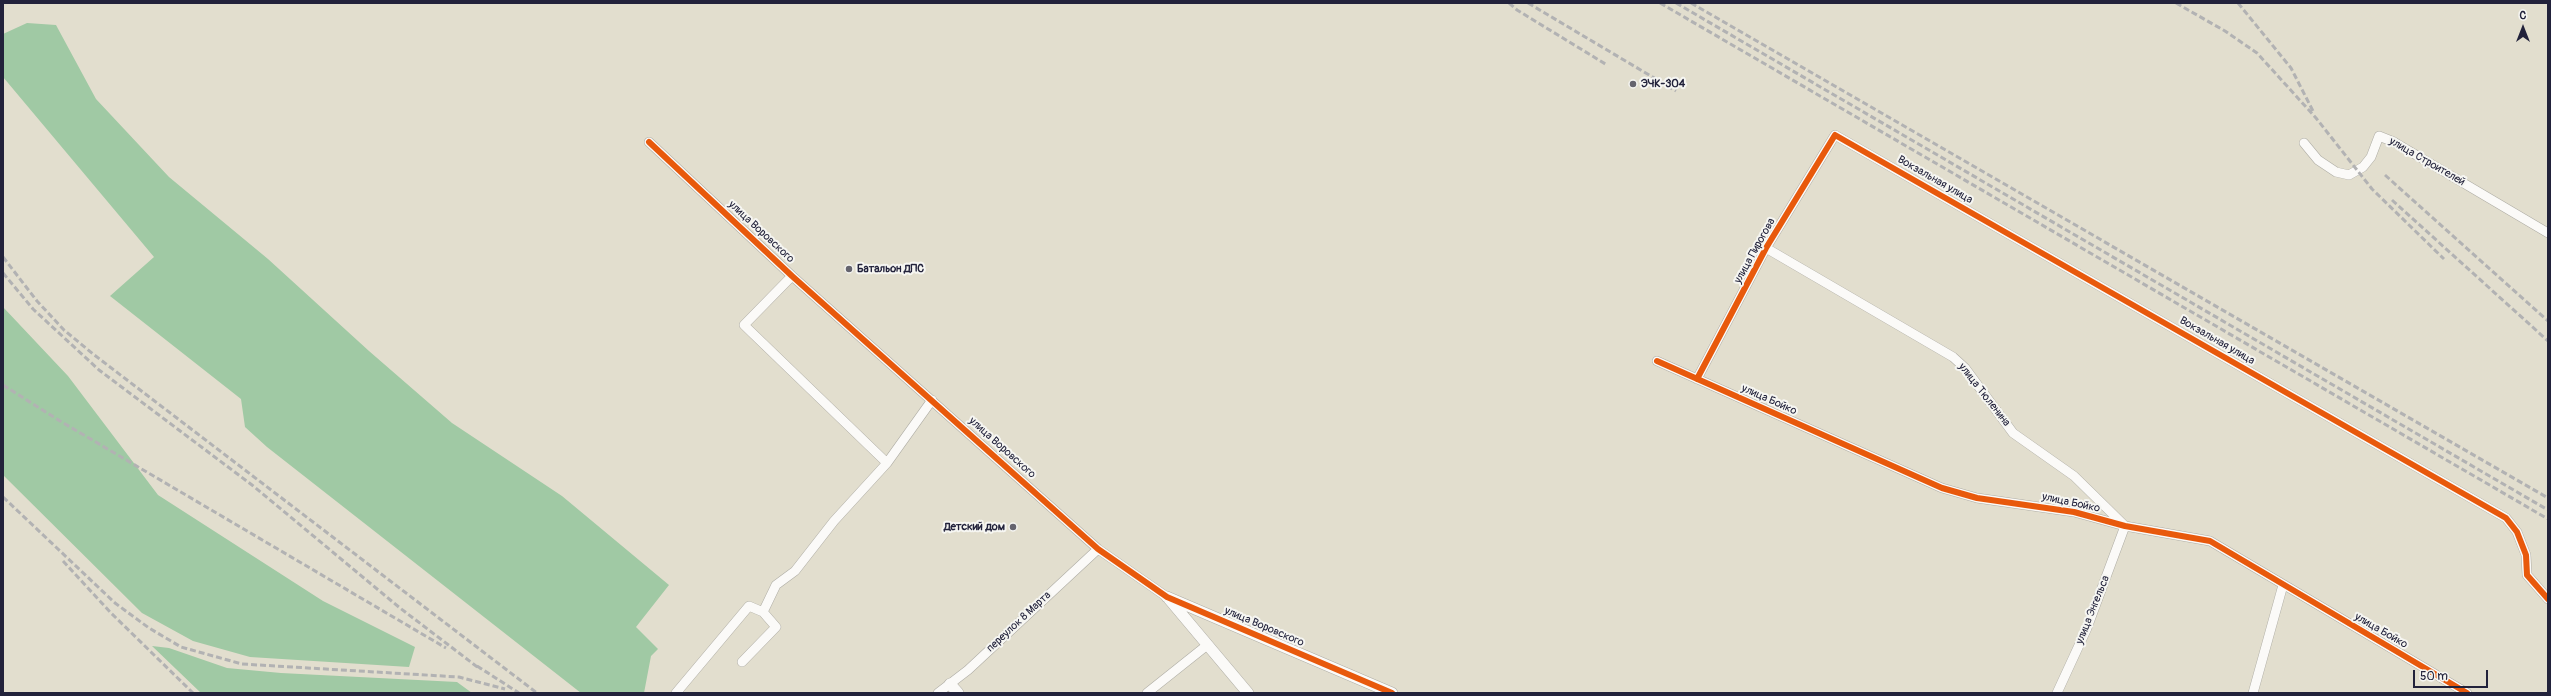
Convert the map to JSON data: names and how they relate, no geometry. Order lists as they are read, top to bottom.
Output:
{
  "streets": {
    "street": [
      "улица Строителей",
      "Вокзальная улица",
      "улица Воровского",
      "улица Пирогова",
      "улица Тюленина",
      "улица Бойко",
      "улица Энгельса",
      "переулок 8 Марта"
    ]
  },
  "crossings": [
    ["Вокзальная улица", "улица Пирогова"],
    ["улица Воровского", "переулок 8 Марта"],
    ["улица Пирогова", "улица Тюленина"],
    ["улица Пирогова", "улица Бойко"],
    ["улица Тюленина", "улица Бойко"],
    ["улица Тюленина", "улица Энгельса"],
    ["улица Бойко", "улица Энгельса"]
  ],
  "places": ["ЭЧК-304", "Батальон ДПС", "Детский дом"],
  "scale_bar": "50 m",
  "north": "top"
}
